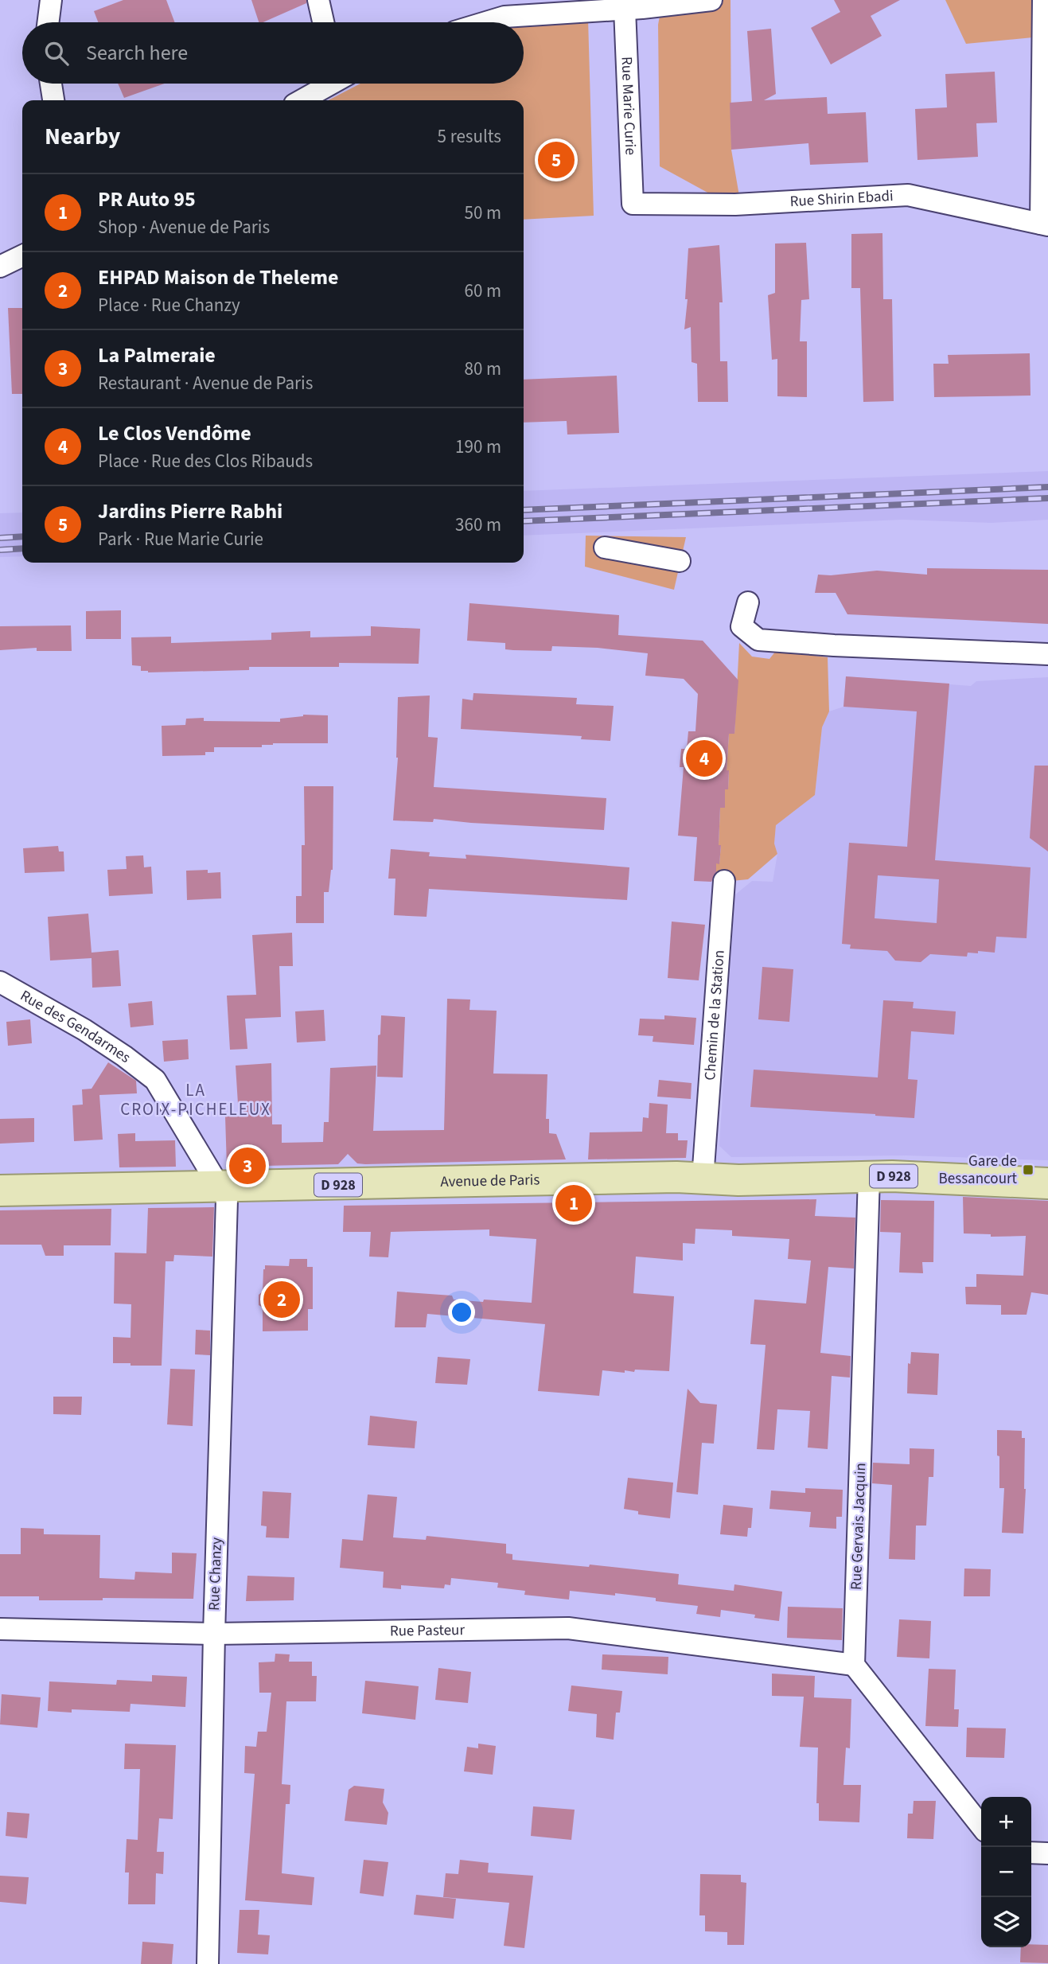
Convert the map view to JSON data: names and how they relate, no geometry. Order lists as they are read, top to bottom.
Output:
{
  "streets": {
    "main road": ["D 928", "Avenue de Paris"],
    "street": [
      "Rue Marie Curie",
      "Rue Shirin Ebadi",
      "Chemin de la Station",
      "Rue des Gendarmes",
      "Rue Gervais Jacquin",
      "Rue Chanzy",
      "Rue Pasteur"
    ]
  },
  "crossings": [
    ["Rue Marie Curie", "Rue Shirin Ebadi"],
    ["Chemin de la Station", "Avenue de Paris"],
    ["Rue des Gendarmes", "Avenue de Paris"],
    ["Rue des Gendarmes", "Rue Chanzy"],
    ["Avenue de Paris", "Rue Gervais Jacquin"],
    ["Avenue de Paris", "Rue Chanzy"],
    ["Rue Gervais Jacquin", "Rue Pasteur"],
    ["Rue Chanzy", "Rue Pasteur"]
  ],
  "districts": ["LA CROIX-PICHELEUX"],
  "places": {
    "transit": ["Gare de Bessancourt"]
  },
  "page": {
    "search": "Search here",
    "heading": ["Nearby", "5 results"],
    "pins": [
      "5",
      "4",
      "3",
      "1",
      "2"
    ],
    "list": [
      {
        "mark": "1",
        "name": "PR Auto 95",
        "note": "Shop · Avenue de Paris",
        "value": "50 m"
      },
      {
        "mark": "2",
        "name": "EHPAD Maison de Theleme",
        "note": "Place · Rue Chanzy",
        "value": "60 m"
      },
      {
        "mark": "3",
        "name": "La Palmeraie",
        "note": "Restaurant · Avenue de Paris",
        "value": "80 m"
      },
      {
        "mark": "4",
        "name": "Le Clos Vendôme",
        "note": "Place · Rue des Clos Ribauds",
        "value": "190 m"
      },
      {
        "mark": "5",
        "name": "Jardins Pierre Rabhi",
        "note": "Park · Rue Marie Curie",
        "value": "360 m"
      }
    ],
    "map_buttons": ["+", "−"]
  }
}
